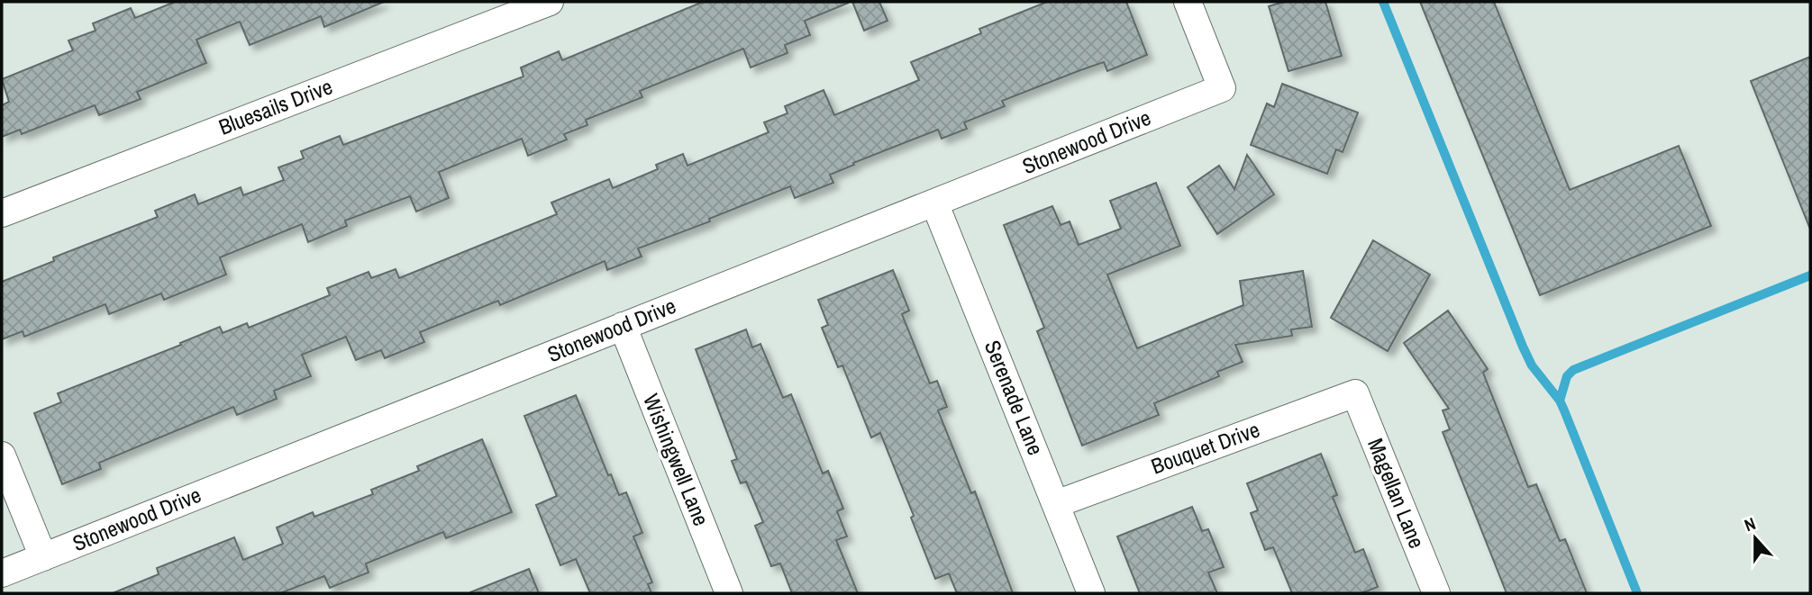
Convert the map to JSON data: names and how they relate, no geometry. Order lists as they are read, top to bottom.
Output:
{
  "streets": {
    "street": [
      "Bluesails Drive",
      "Stonewood Drive",
      "Serenade Lane",
      "Bouquet Drive",
      "Wishingwell Lane",
      "Magellan Lane"
    ]
  },
  "crossings": [
    ["Stonewood Drive", "Serenade Lane"],
    ["Stonewood Drive", "Wishingwell Lane"],
    ["Serenade Lane", "Bouquet Drive"],
    ["Bouquet Drive", "Magellan Lane"]
  ],
  "north": "top"
}
